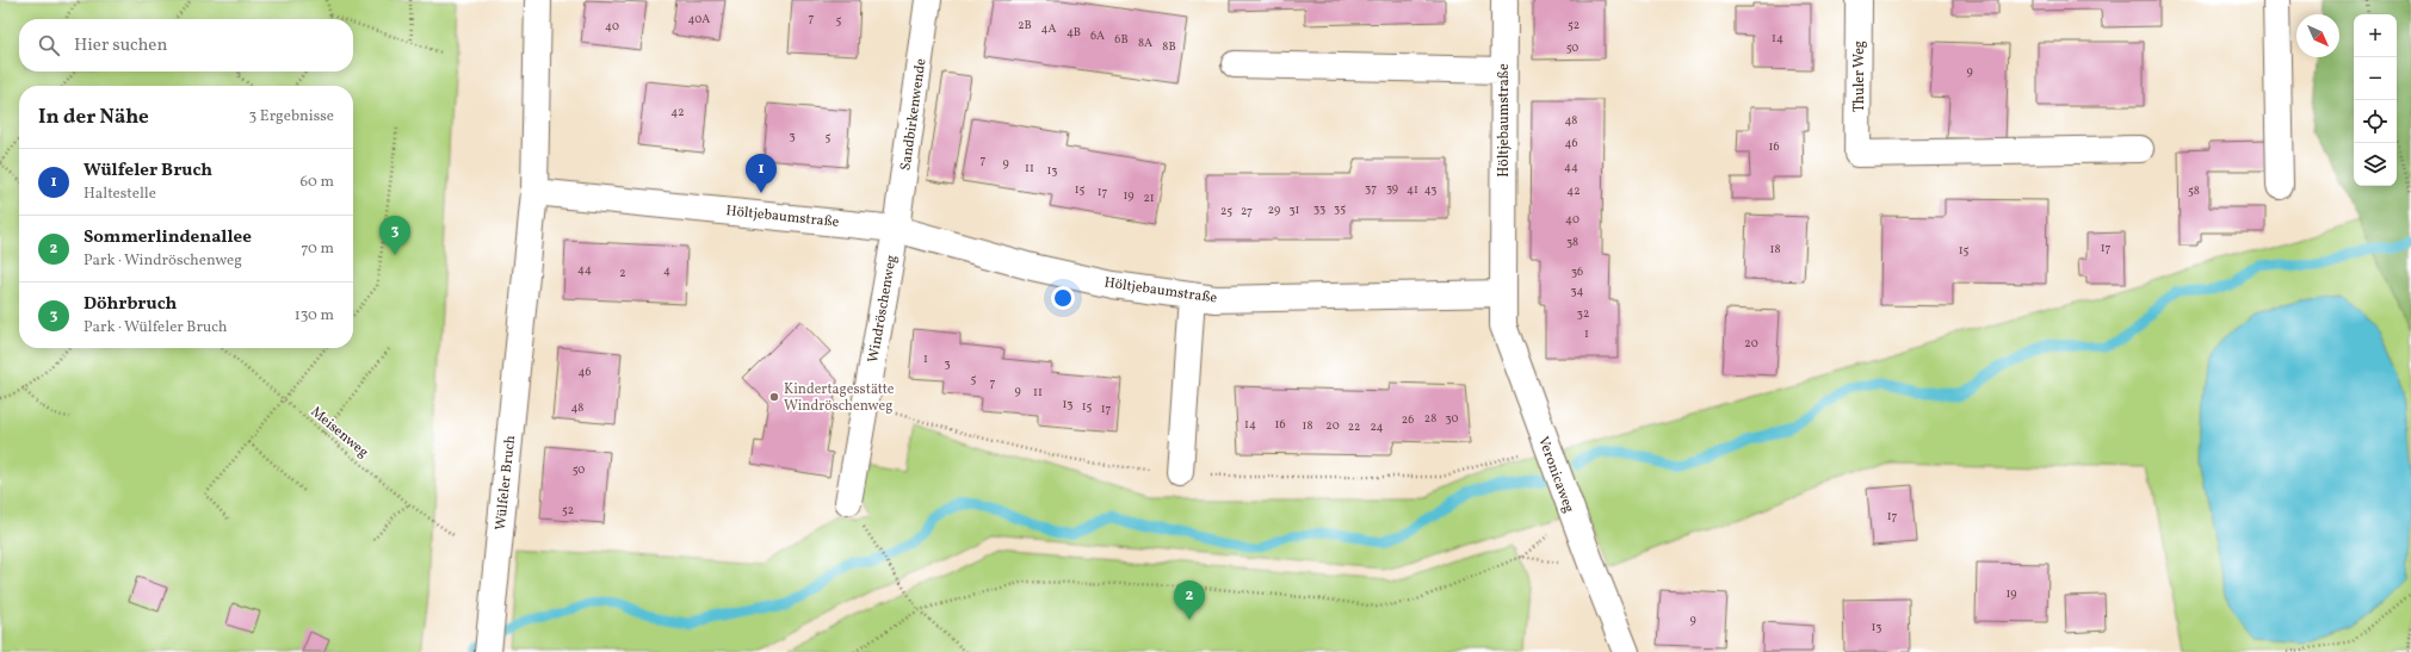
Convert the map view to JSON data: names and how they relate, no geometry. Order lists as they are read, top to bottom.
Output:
{
  "streets": {
    "street": [
      "Thuler Weg",
      "Sandbirkenwende",
      "Höltjebaumstraße",
      "Windröschenweg",
      "Veronicaweg",
      "Wülfeler Bruch"
    ],
    "path": ["Meisenweg"]
  },
  "crossings": [
    ["Sandbirkenwende", "Höltjebaumstraße"],
    ["Sandbirkenwende", "Windröschenweg"],
    ["Höltjebaumstraße", "Windröschenweg"],
    ["Höltjebaumstraße", "Veronicaweg"],
    ["Höltjebaumstraße", "Wülfeler Bruch"]
  ],
  "places": ["Kindertagesstätte Windröschenweg"],
  "house_numbers": [
    "7",
    "40A",
    "5",
    "2B",
    "52",
    "40",
    "4A",
    "4B",
    "6A",
    "14",
    "6B",
    "8A",
    "8B",
    "50",
    "9",
    "42",
    "48",
    "3",
    "5",
    "46",
    "16",
    "7",
    "9",
    "44",
    "11",
    "13",
    "37",
    "39",
    "15",
    "41",
    "43",
    "42",
    "58",
    "17",
    "19",
    "21",
    "33",
    "35",
    "29",
    "31",
    "25",
    "27",
    "40",
    "38",
    "17",
    "18",
    "15",
    "44",
    "4",
    "36",
    "2",
    "34",
    "32",
    "1",
    "20",
    "1",
    "3",
    "46",
    "5",
    "7",
    "9",
    "11",
    "13",
    "15",
    "48",
    "17",
    "28",
    "30",
    "26",
    "14",
    "16",
    "18",
    "20",
    "22",
    "24",
    "50",
    "52",
    "17",
    "19",
    "9",
    "13"
  ],
  "north": "bottom right",
  "page": {
    "map_buttons": ["+", "−"],
    "search": "Hier suchen",
    "heading": ["In der Nähe", "3 Ergebnisse"],
    "list": [
      {
        "mark": "1",
        "name": "Wülfeler Bruch",
        "note": "Haltestelle",
        "value": "60 m"
      },
      {
        "mark": "2",
        "name": "Sommerlindenallee",
        "note": "Park · Windröschenweg",
        "value": "70 m"
      },
      {
        "mark": "3",
        "name": "Döhrbruch",
        "note": "Park · Wülfeler Bruch",
        "value": "130 m"
      }
    ],
    "pins": ["1", "3", "2"]
  }
}
